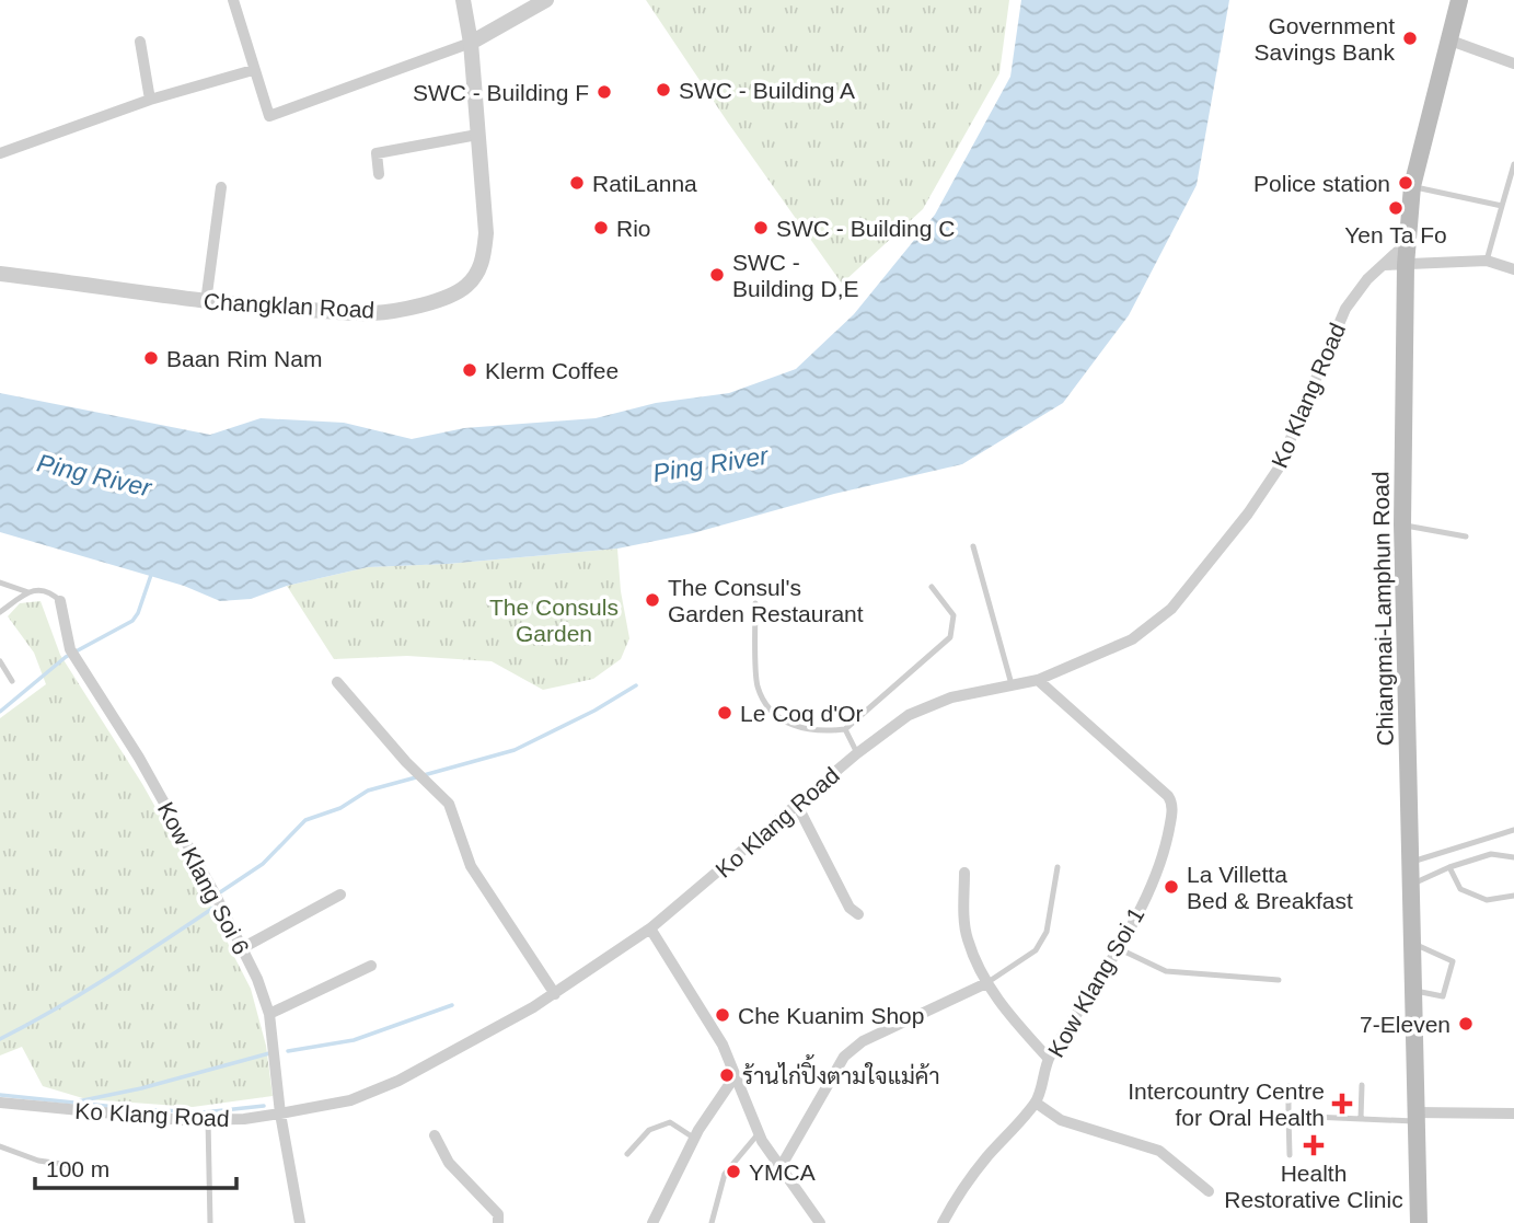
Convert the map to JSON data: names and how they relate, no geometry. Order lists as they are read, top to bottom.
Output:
{
  "streets": {
    "main road": ["Chiangmai-Lamphun Road"],
    "street": [
      "Changklan Road",
      "Ko Klang Road",
      "Kow Klang Soi 6",
      "Kow Klang Soi 1"
    ]
  },
  "crossings": [
    ["Ko Klang Road", "Chiangmai-Lamphun Road"],
    ["Ko Klang Road", "Kow Klang Soi 6"],
    ["Ko Klang Road", "Kow Klang Soi 1"]
  ],
  "water": ["Ping River"],
  "parks": ["The Consuls Garden"],
  "places": {
    "other": [
      "Government Savings Bank",
      "SWC - Building A",
      "SWC - Building F",
      "RatiLanna",
      "Police station",
      "Yen Ta Fo",
      "Rio",
      "SWC - Building C",
      "SWC - Building D,E",
      "Baan Rim Nam",
      "Klerm Coffee",
      "The Consul's Garden Restaurant",
      "Le Coq d'Or",
      "La Villetta Bed & Breakfast",
      "Che Kuanim Shop",
      "7-Eleven",
      "ร้านไก่ปิ้งตามใจแม่ค้า",
      "YMCA"
    ],
    "health": ["Intercountry Centre for Oral Health", "Health Restorative Clinic"]
  },
  "scale_bar": "100 m"
}
